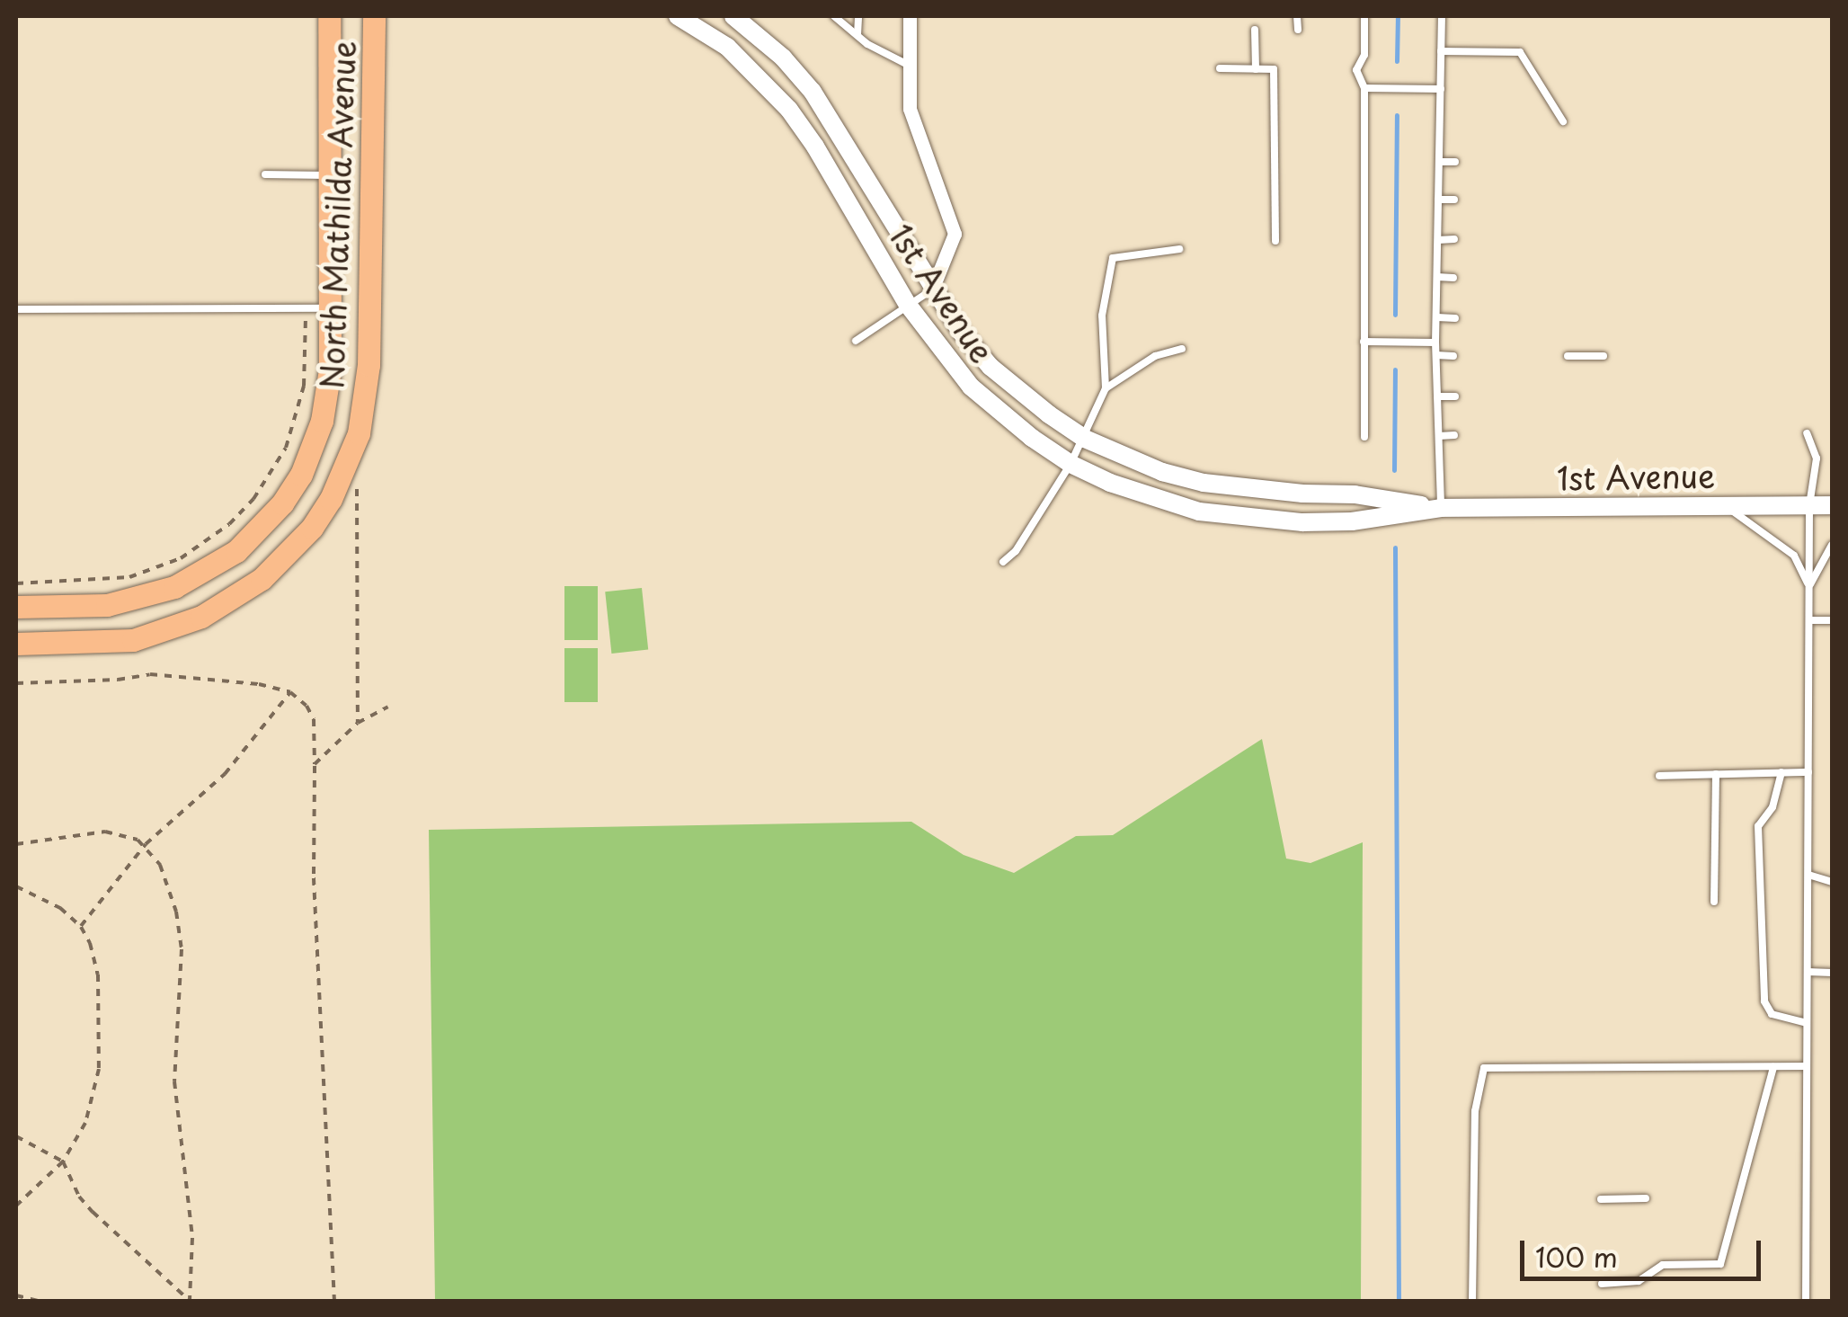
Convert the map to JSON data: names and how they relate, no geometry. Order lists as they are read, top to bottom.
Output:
{
  "streets": {
    "main road": ["North Mathilda Avenue"],
    "street": ["1st Avenue"]
  },
  "scale_bar": "100 m"
}
